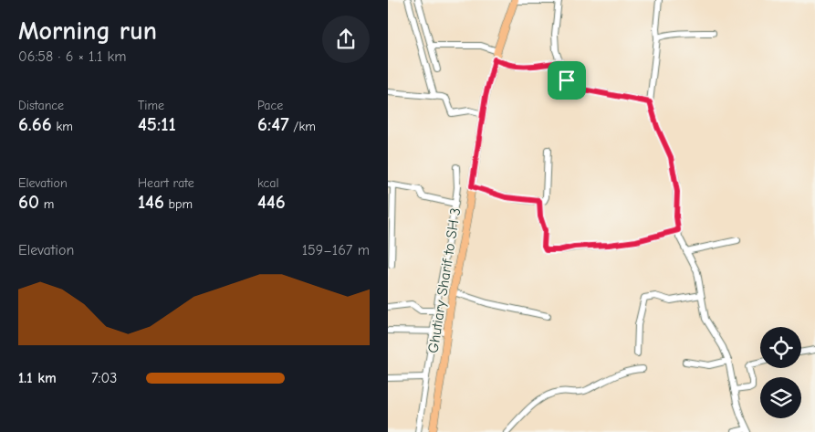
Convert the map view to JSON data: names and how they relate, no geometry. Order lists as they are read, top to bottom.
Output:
{
  "streets": {
    "main road": ["Ghutiary Sharif to SH 3"]
  },
  "page": {
    "heading": ["Morning run", "06:58 · 6 × 1.1 km"],
    "stats": [
      ["Distance", "6.66 km"],
      ["Time", "45:11"],
      ["Pace", "6:47 /km"],
      ["Elevation", "60 m"],
      ["Heart rate", "146 bpm"],
      ["kcal", "446"]
    ],
    "chart": ["Elevation", "159–167 m"],
    "list": [
      {
        "name": "1.1 km",
        "note": "7:03"
      }
    ]
  }
}
